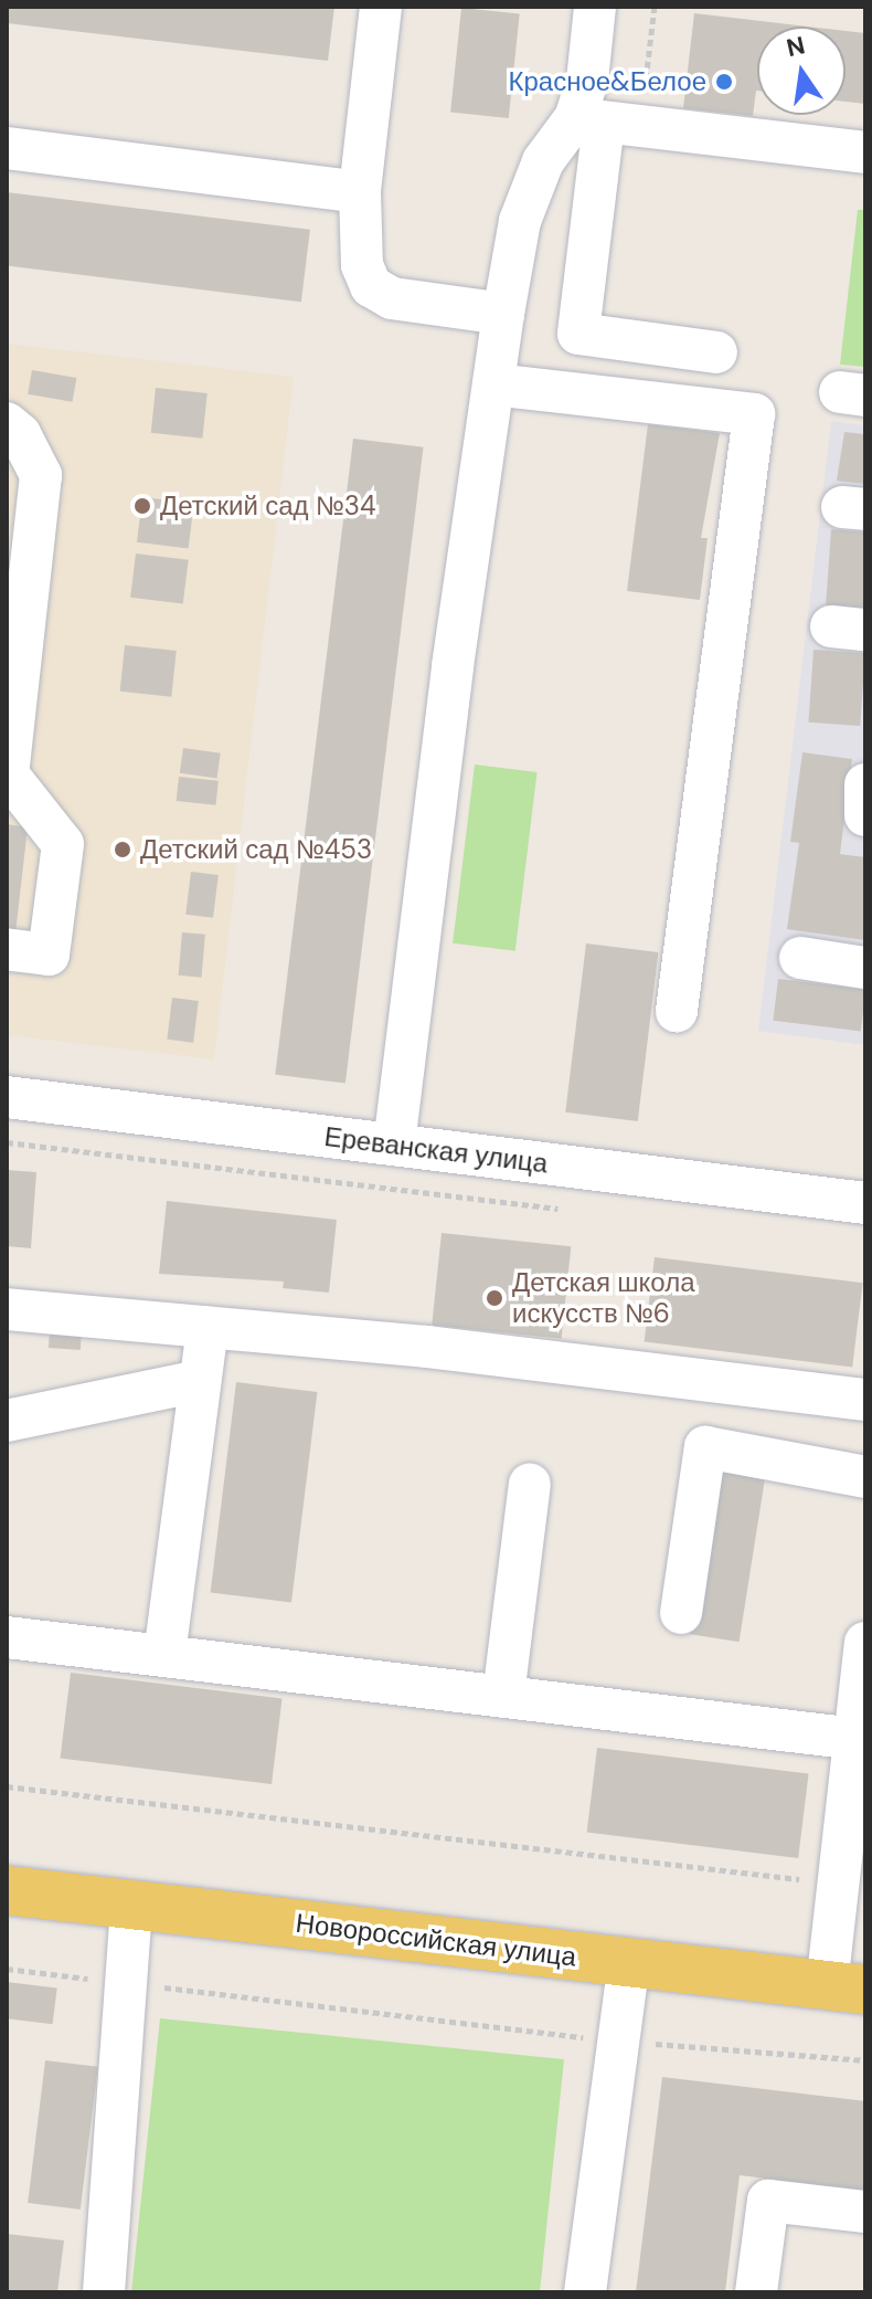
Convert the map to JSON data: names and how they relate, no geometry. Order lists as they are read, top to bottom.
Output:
{
  "streets": {
    "main road": ["Новороссийская улица"],
    "street": ["Ереванская улица"]
  },
  "places": [
    "Красное&Белое",
    "Детский сад №34",
    "Детский сад №453",
    "Детская школа искусств №6"
  ],
  "north": "top"
}
